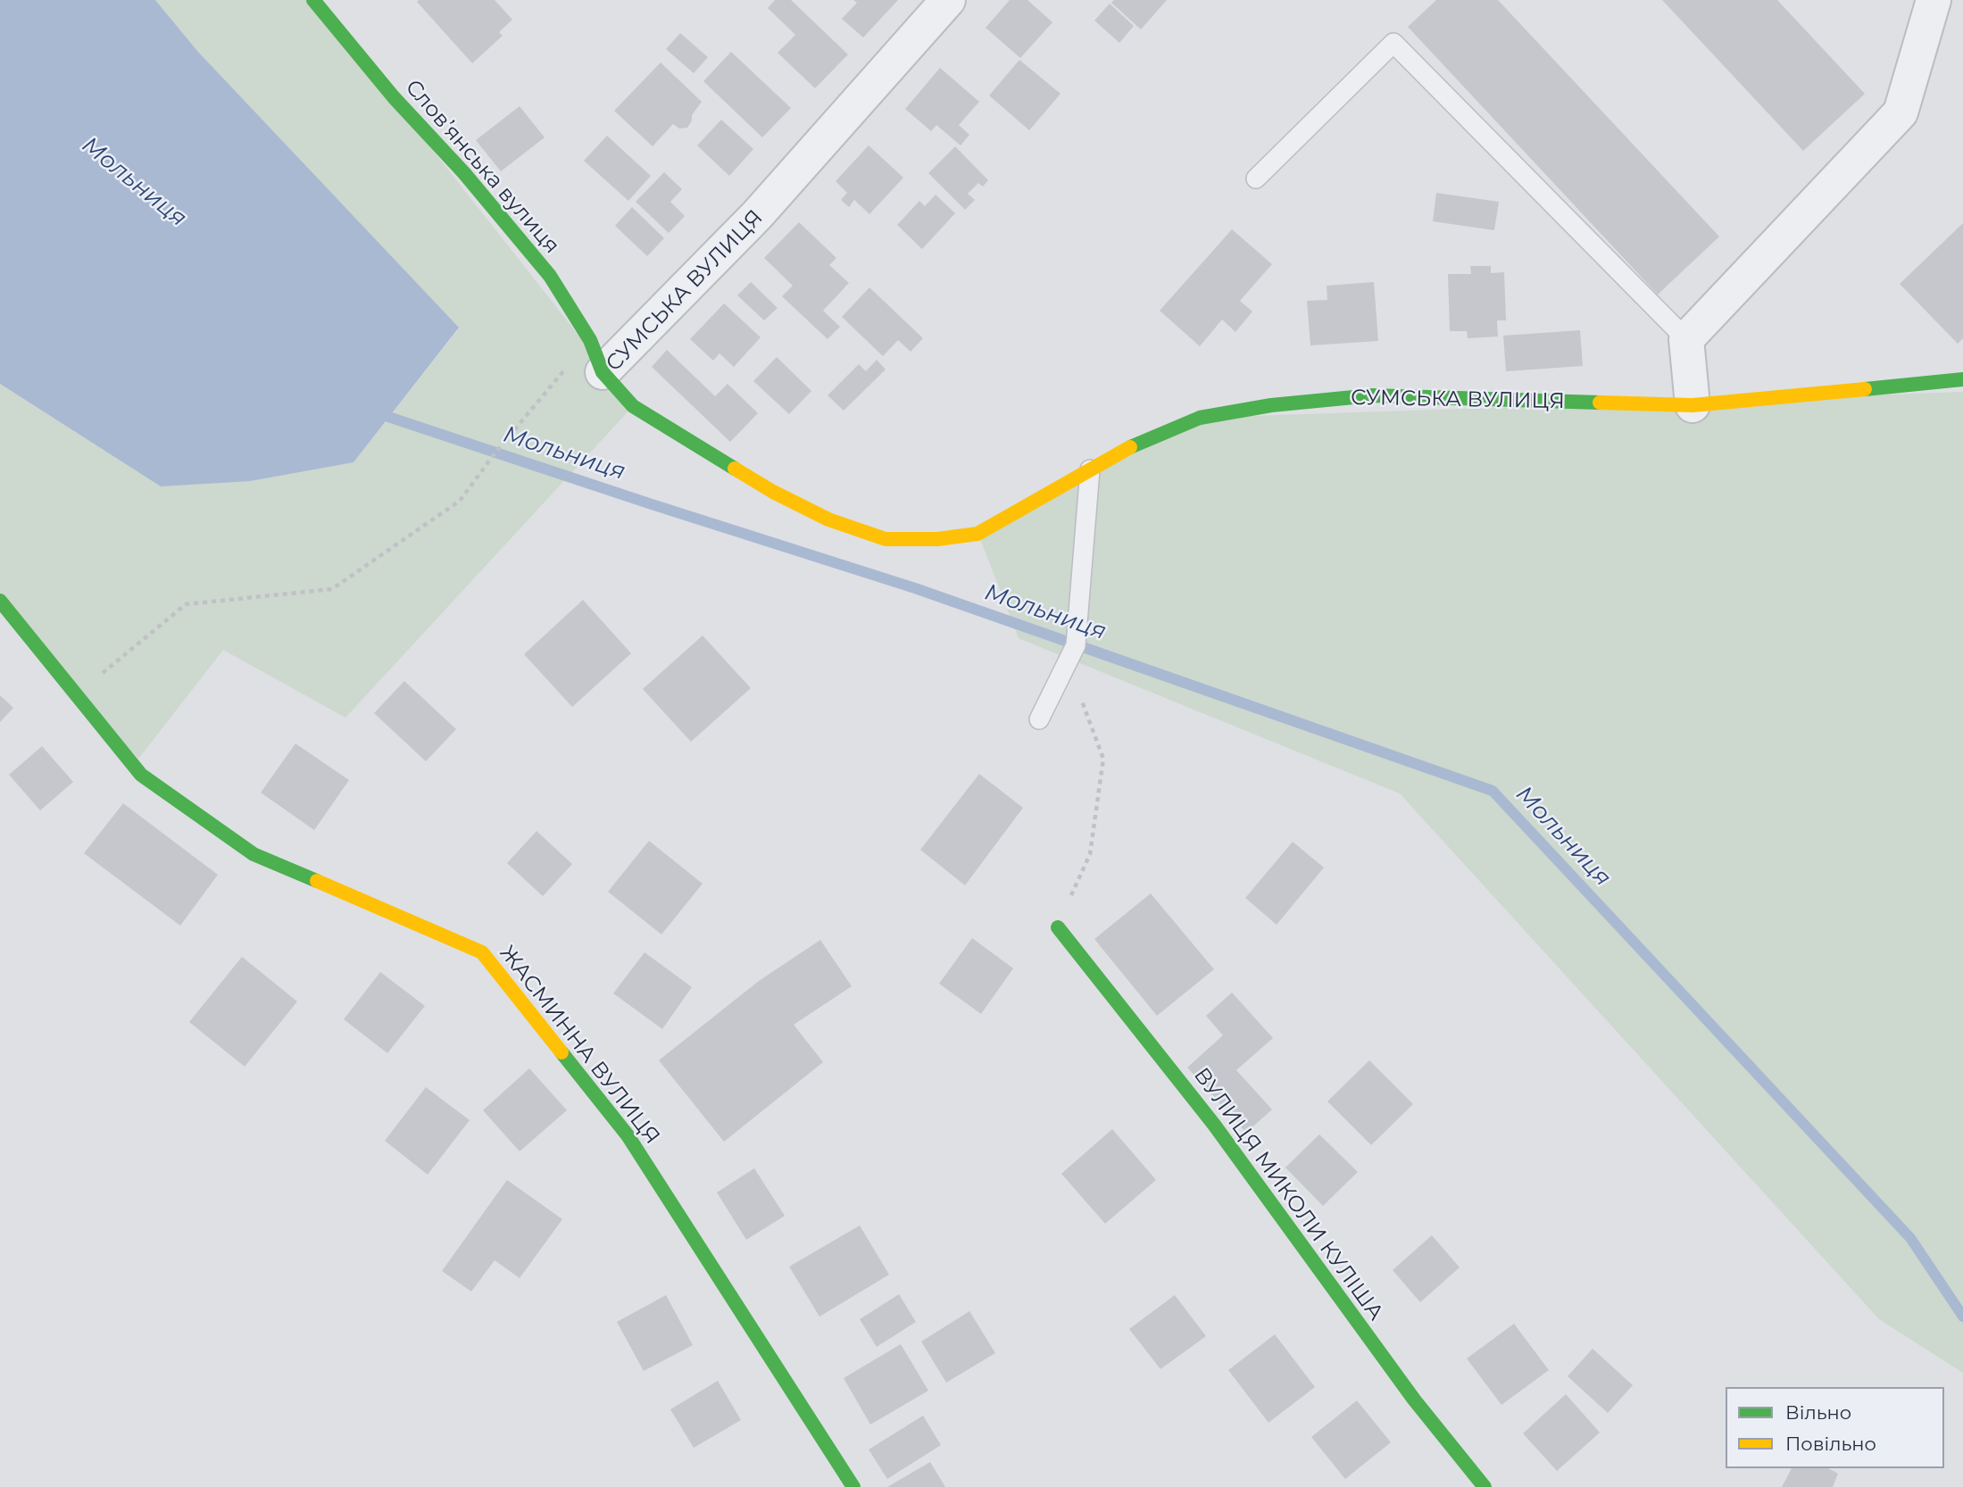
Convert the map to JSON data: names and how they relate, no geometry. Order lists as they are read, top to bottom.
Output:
{
  "streets": {
    "street": [
      "Словʼянська вулиця",
      "СУМСЬКА ВУЛИЦЯ",
      "ЖАСМИННА ВУЛИЦЯ",
      "ВУЛИЦЯ МИКОЛИ КУЛІША"
    ]
  },
  "crossings": [
    ["Словʼянська вулиця", "СУМСЬКА ВУЛИЦЯ"]
  ],
  "water": ["Мольниця"],
  "legend": ["Вільно", "Повільно"]
}
